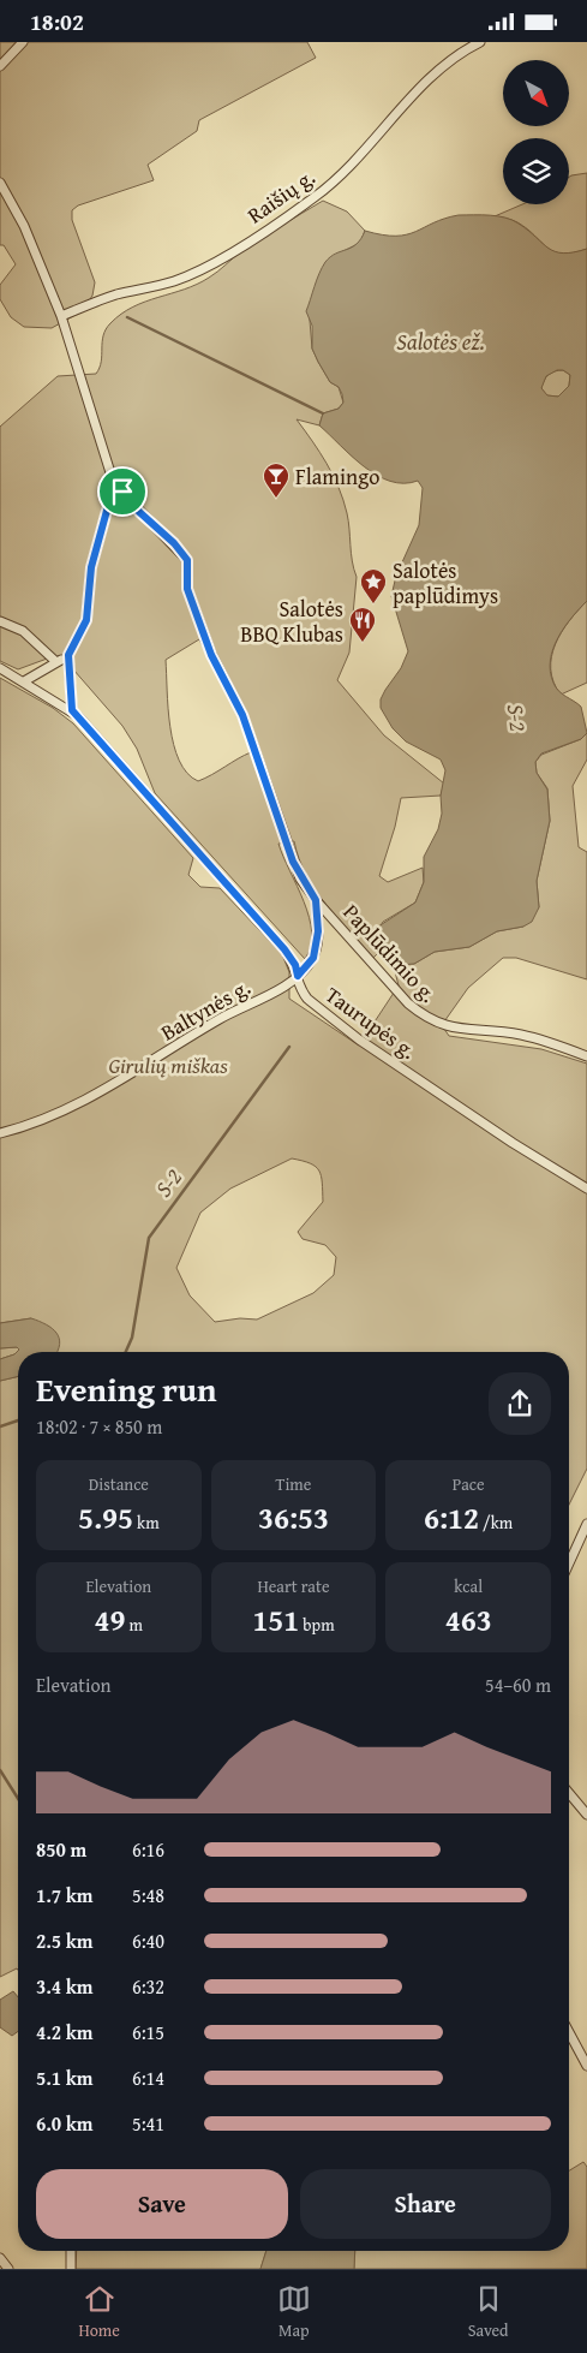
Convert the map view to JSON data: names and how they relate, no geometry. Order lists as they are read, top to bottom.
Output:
{
  "streets": {
    "street": [
      "Raišių g.",
      "Paplūdimio g.",
      "Baltynės g.",
      "Taurupės g."
    ]
  },
  "crossings": [
    ["Baltynės g.", "Taurupės g."]
  ],
  "water": ["Salotės ež.", "S-2"],
  "parks": ["Girulių miškas"],
  "places": {
    "bar": ["Flamingo"],
    "place": ["Salotės paplūdimys"],
    "restaurant": ["Salotės BBQ Klubas"]
  },
  "north": "bottom right",
  "page": {
    "status": "18:02",
    "heading": ["Evening run", "18:02 · 7 × 850 m"],
    "stats": [
      ["Distance", "5.95 km"],
      ["Time", "36:53"],
      ["Pace", "6:12 /km"],
      ["Elevation", "49 m"],
      ["Heart rate", "151 bpm"],
      ["kcal", "463"]
    ],
    "chart": ["Elevation", "54–60 m"],
    "list": [
      {
        "name": "850 m",
        "note": "6:16"
      },
      {
        "name": "1.7 km",
        "note": "5:48"
      },
      {
        "name": "2.5 km",
        "note": "6:40"
      },
      {
        "name": "3.4 km",
        "note": "6:32"
      },
      {
        "name": "4.2 km",
        "note": "6:15"
      },
      {
        "name": "5.1 km",
        "note": "6:14"
      },
      {
        "name": "6.0 km",
        "note": "5:41"
      }
    ],
    "buttons": ["Save", "Share"],
    "tabs": ["Home", "Map", "Saved"]
  }
}
